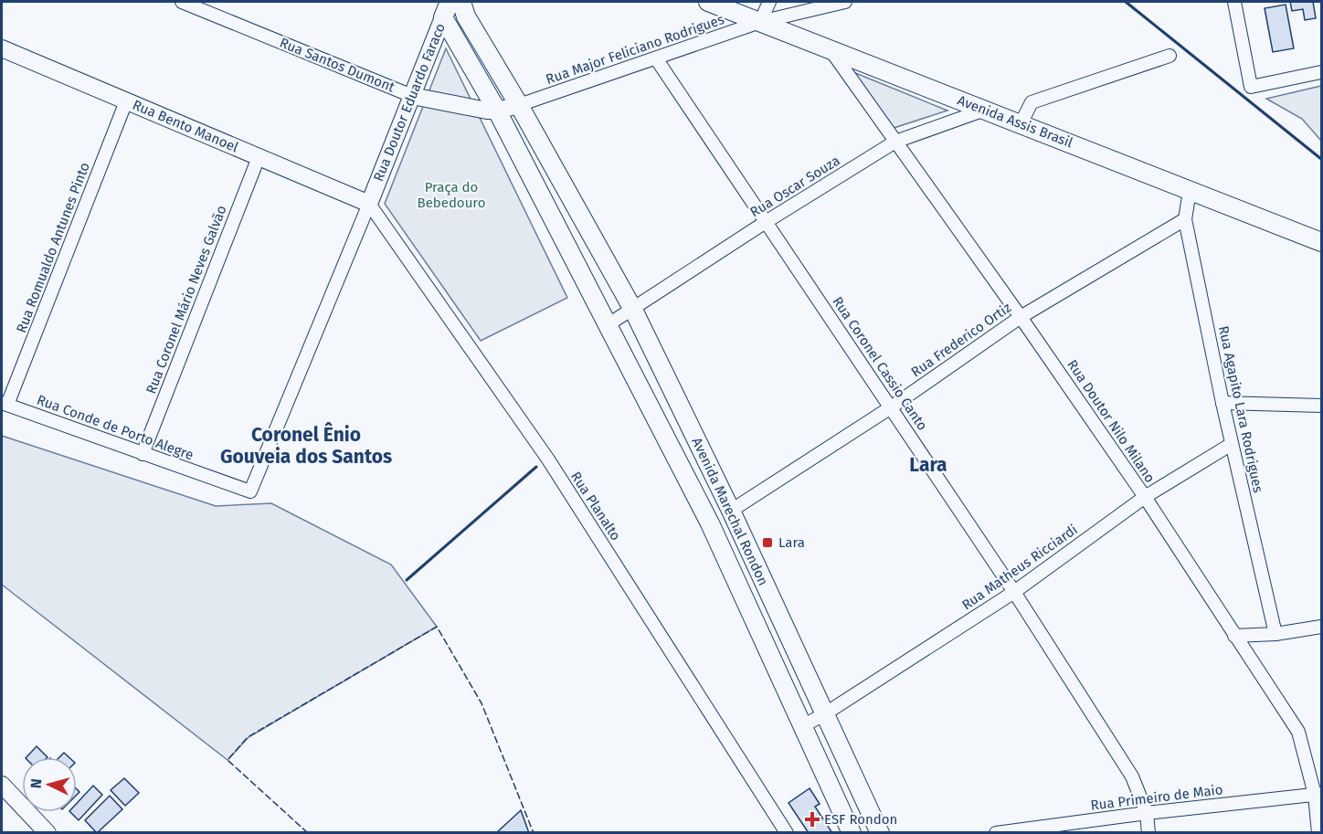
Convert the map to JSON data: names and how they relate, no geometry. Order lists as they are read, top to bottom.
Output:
{
  "streets": {
    "main road": ["Avenida Assis Brasil", "Avenida Marechal Rondon"],
    "street": [
      "Rua Major Feliciano Rodrigues",
      "Rua Santos Dumont",
      "Rua Doutor Eduardo Faraco",
      "Rua Bento Manoel",
      "Rua Oscar Souza",
      "Rua Romualdo Antunes Pinto",
      "Rua Coronel Mário Neves Galvão",
      "Rua Frederico Ortiz",
      "Rua Coronel Cassio Canto",
      "Rua Agapito Lara Rodrigues",
      "Rua Doutor Nilo Milano",
      "Rua Conde de Porto Alegre",
      "Rua Planalto",
      "Rua Matheus Ricciardi",
      "Rua Primeiro de Maio"
    ]
  },
  "crossings": [
    ["Rua Major Feliciano Rodrigues", "Avenida Assis Brasil"],
    ["Rua Major Feliciano Rodrigues", "Rua Coronel Cassio Canto"],
    ["Rua Major Feliciano Rodrigues", "Avenida Marechal Rondon"],
    ["Rua Santos Dumont", "Rua Doutor Eduardo Faraco"],
    ["Rua Santos Dumont", "Avenida Marechal Rondon"],
    ["Rua Doutor Eduardo Faraco", "Rua Bento Manoel"],
    ["Rua Doutor Eduardo Faraco", "Rua Conde de Porto Alegre"],
    ["Rua Doutor Eduardo Faraco", "Rua Planalto"],
    ["Rua Doutor Eduardo Faraco", "Avenida Marechal Rondon"],
    ["Avenida Assis Brasil", "Rua Oscar Souza"],
    ["Avenida Assis Brasil", "Rua Agapito Lara Rodrigues"],
    ["Avenida Assis Brasil", "Rua Doutor Nilo Milano"],
    ["Rua Bento Manoel", "Rua Romualdo Antunes Pinto"],
    ["Rua Bento Manoel", "Rua Coronel Mário Neves Galvão"],
    ["Rua Bento Manoel", "Rua Conde de Porto Alegre"],
    ["Rua Bento Manoel", "Rua Planalto"],
    ["Rua Oscar Souza", "Rua Coronel Cassio Canto"],
    ["Rua Oscar Souza", "Rua Doutor Nilo Milano"],
    ["Rua Oscar Souza", "Avenida Marechal Rondon"],
    ["Rua Romualdo Antunes Pinto", "Rua Conde de Porto Alegre"],
    ["Rua Coronel Mário Neves Galvão", "Rua Conde de Porto Alegre"],
    ["Rua Frederico Ortiz", "Rua Coronel Cassio Canto"],
    ["Rua Frederico Ortiz", "Rua Agapito Lara Rodrigues"],
    ["Rua Frederico Ortiz", "Rua Doutor Nilo Milano"],
    ["Rua Frederico Ortiz", "Avenida Marechal Rondon"],
    ["Rua Coronel Cassio Canto", "Rua Matheus Ricciardi"],
    ["Rua Coronel Cassio Canto", "Rua Primeiro de Maio"],
    ["Rua Agapito Lara Rodrigues", "Rua Matheus Ricciardi"],
    ["Rua Doutor Nilo Milano", "Rua Matheus Ricciardi"],
    ["Rua Doutor Nilo Milano", "Rua Primeiro de Maio"],
    ["Rua Conde de Porto Alegre", "Rua Planalto"],
    ["Avenida Marechal Rondon", "Rua Matheus Ricciardi"]
  ],
  "districts": ["Coronel Ênio Gouveia dos Santos", "Lara"],
  "parks": ["Praça do Bebedouro"],
  "places": {
    "transit": ["Lara"],
    "health": ["ESF Rondon"]
  },
  "north": "left"
}
